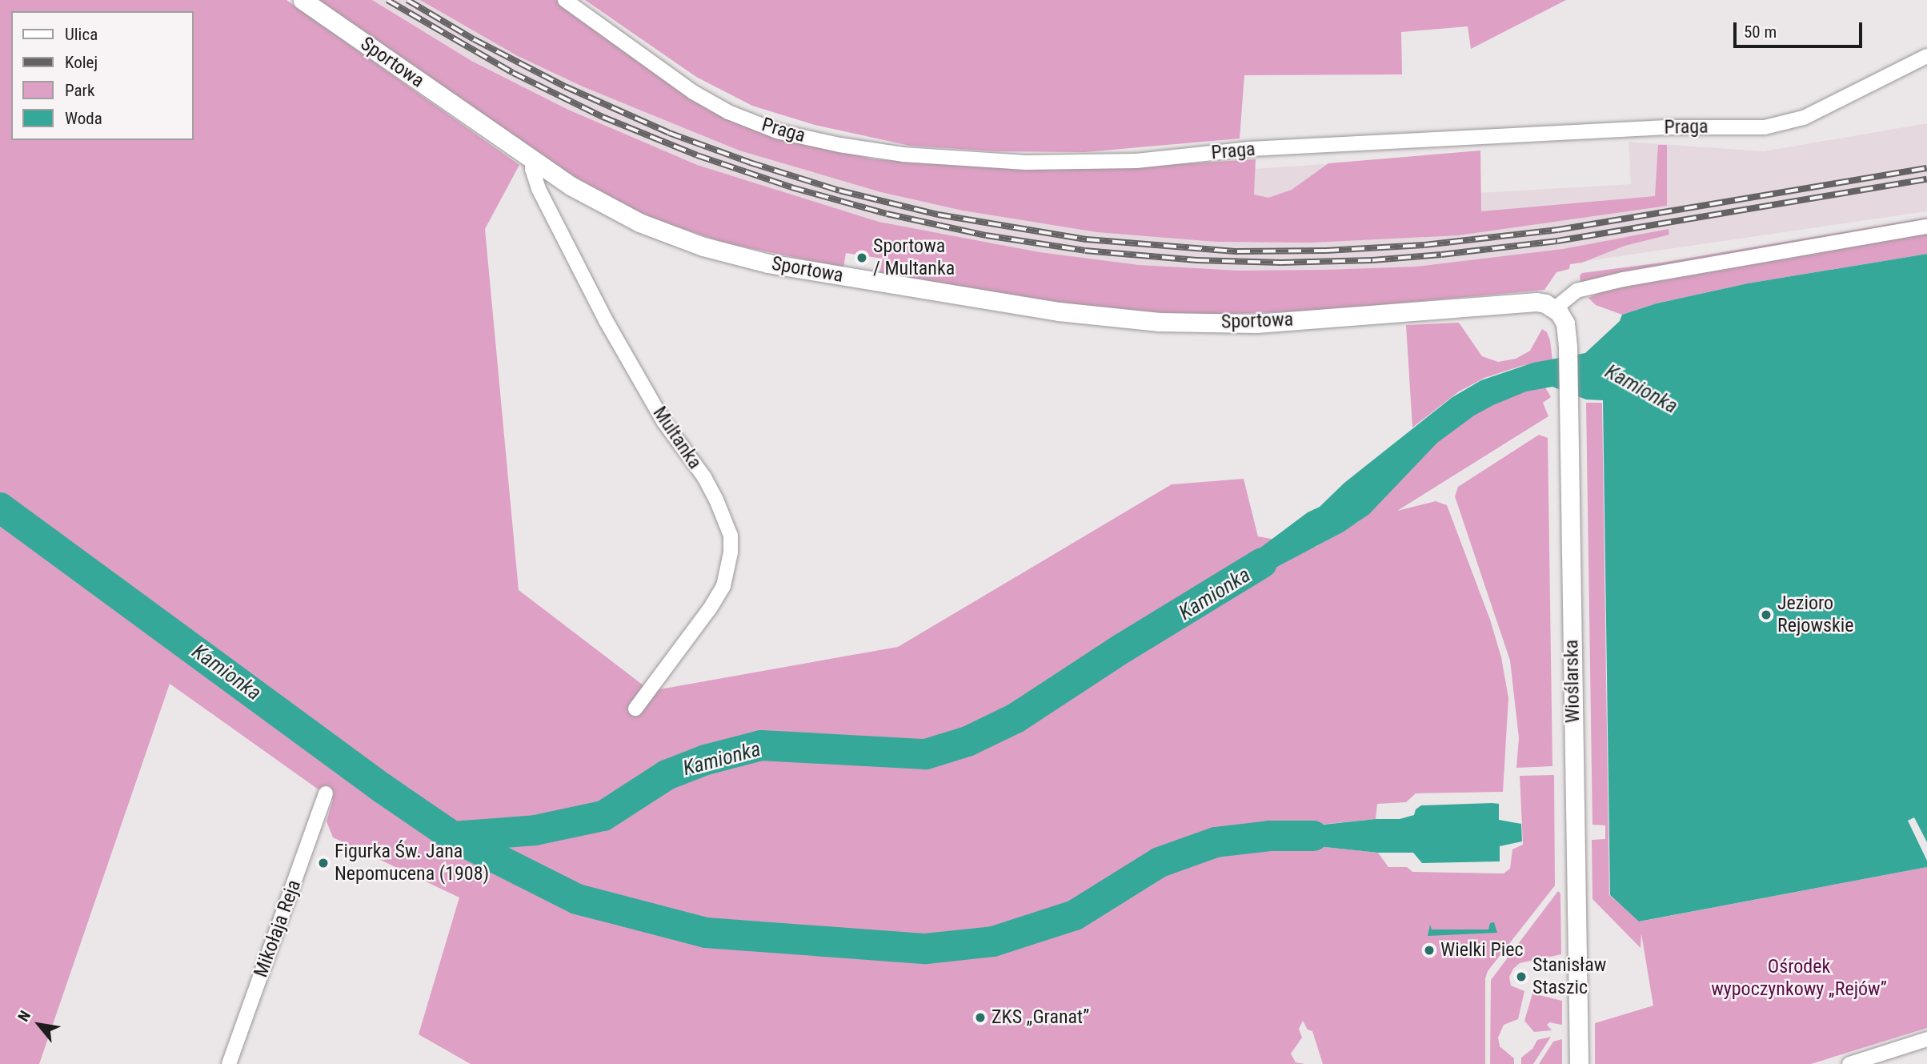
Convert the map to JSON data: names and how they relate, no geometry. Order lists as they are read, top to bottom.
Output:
{
  "streets": {
    "street": [
      "Sportowa",
      "Praga",
      "Multanka",
      "Wioślarska",
      "Mikołaja Reja"
    ]
  },
  "crossings": [
    ["Sportowa", "Multanka"],
    ["Sportowa", "Wioślarska"]
  ],
  "water": ["Kamionka"],
  "parks": ["Ośrodek wypoczynkowy „Rejów”"],
  "places": [
    "Sportowa / Multanka",
    "Jezioro Rejowskie",
    "Figurka Św. Jana Nepomucena (1908)",
    "Wielki Piec",
    "Stanisław Staszic",
    "ZKS „Granat”"
  ],
  "legend": [
    "Ulica",
    "Kolej",
    "Park",
    "Woda"
  ],
  "scale_bar": "50 m",
  "north": "top left"
}
